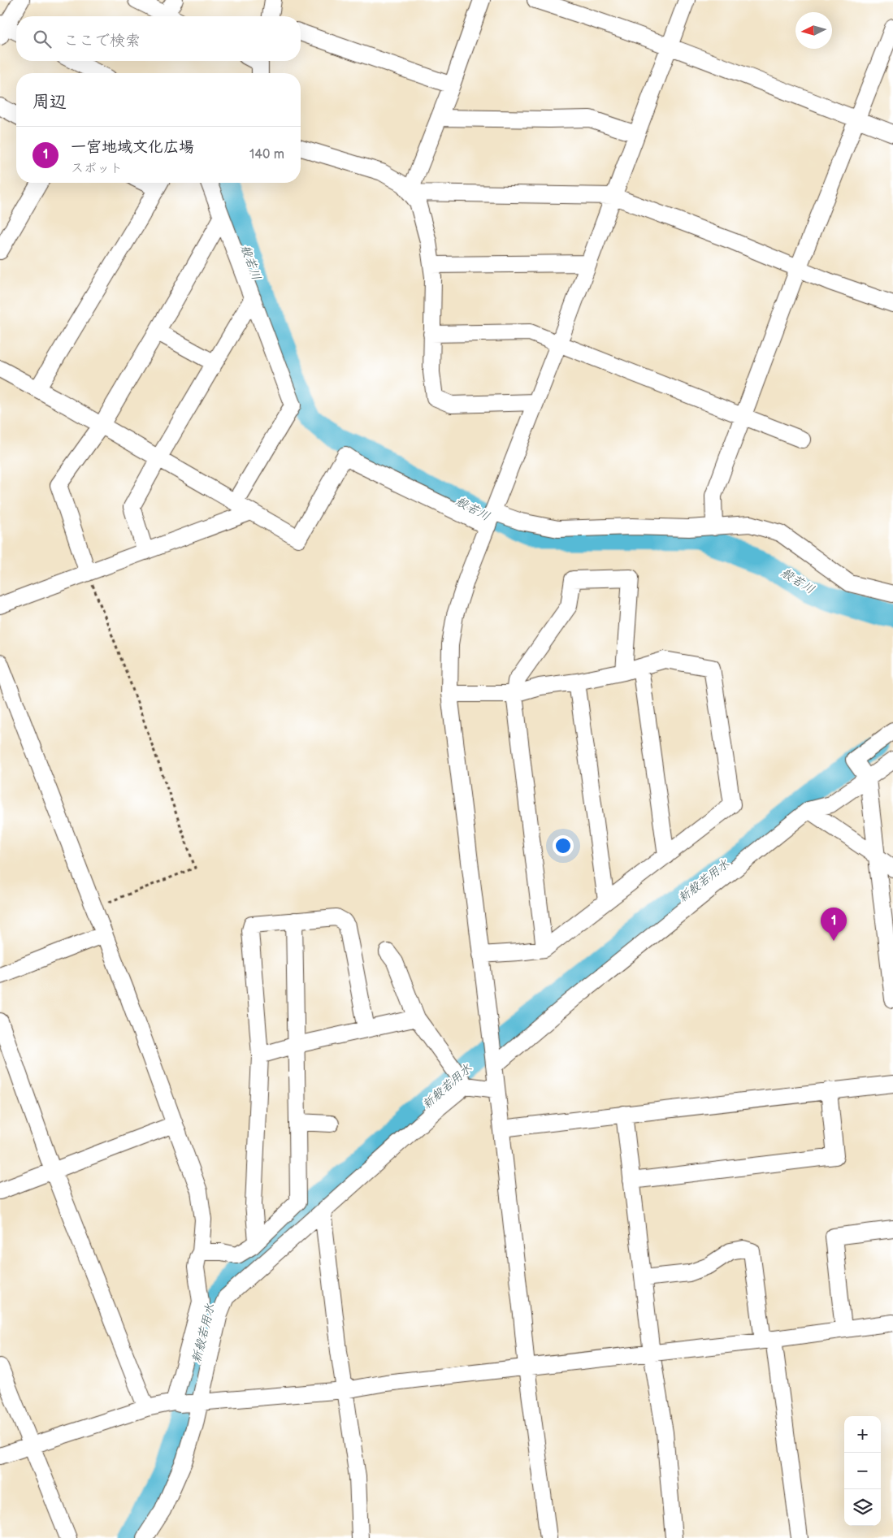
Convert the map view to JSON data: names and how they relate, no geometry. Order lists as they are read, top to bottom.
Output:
{
  "water": ["般若川", "新般若用水"],
  "north": "left",
  "page": {
    "search": "ここで検索",
    "heading": "周辺",
    "list": [
      {
        "mark": "1",
        "name": "一宮地域文化広場",
        "note": "スポット",
        "value": "140 m"
      }
    ],
    "pins": "1",
    "map_buttons": ["+", "−"]
  }
}
